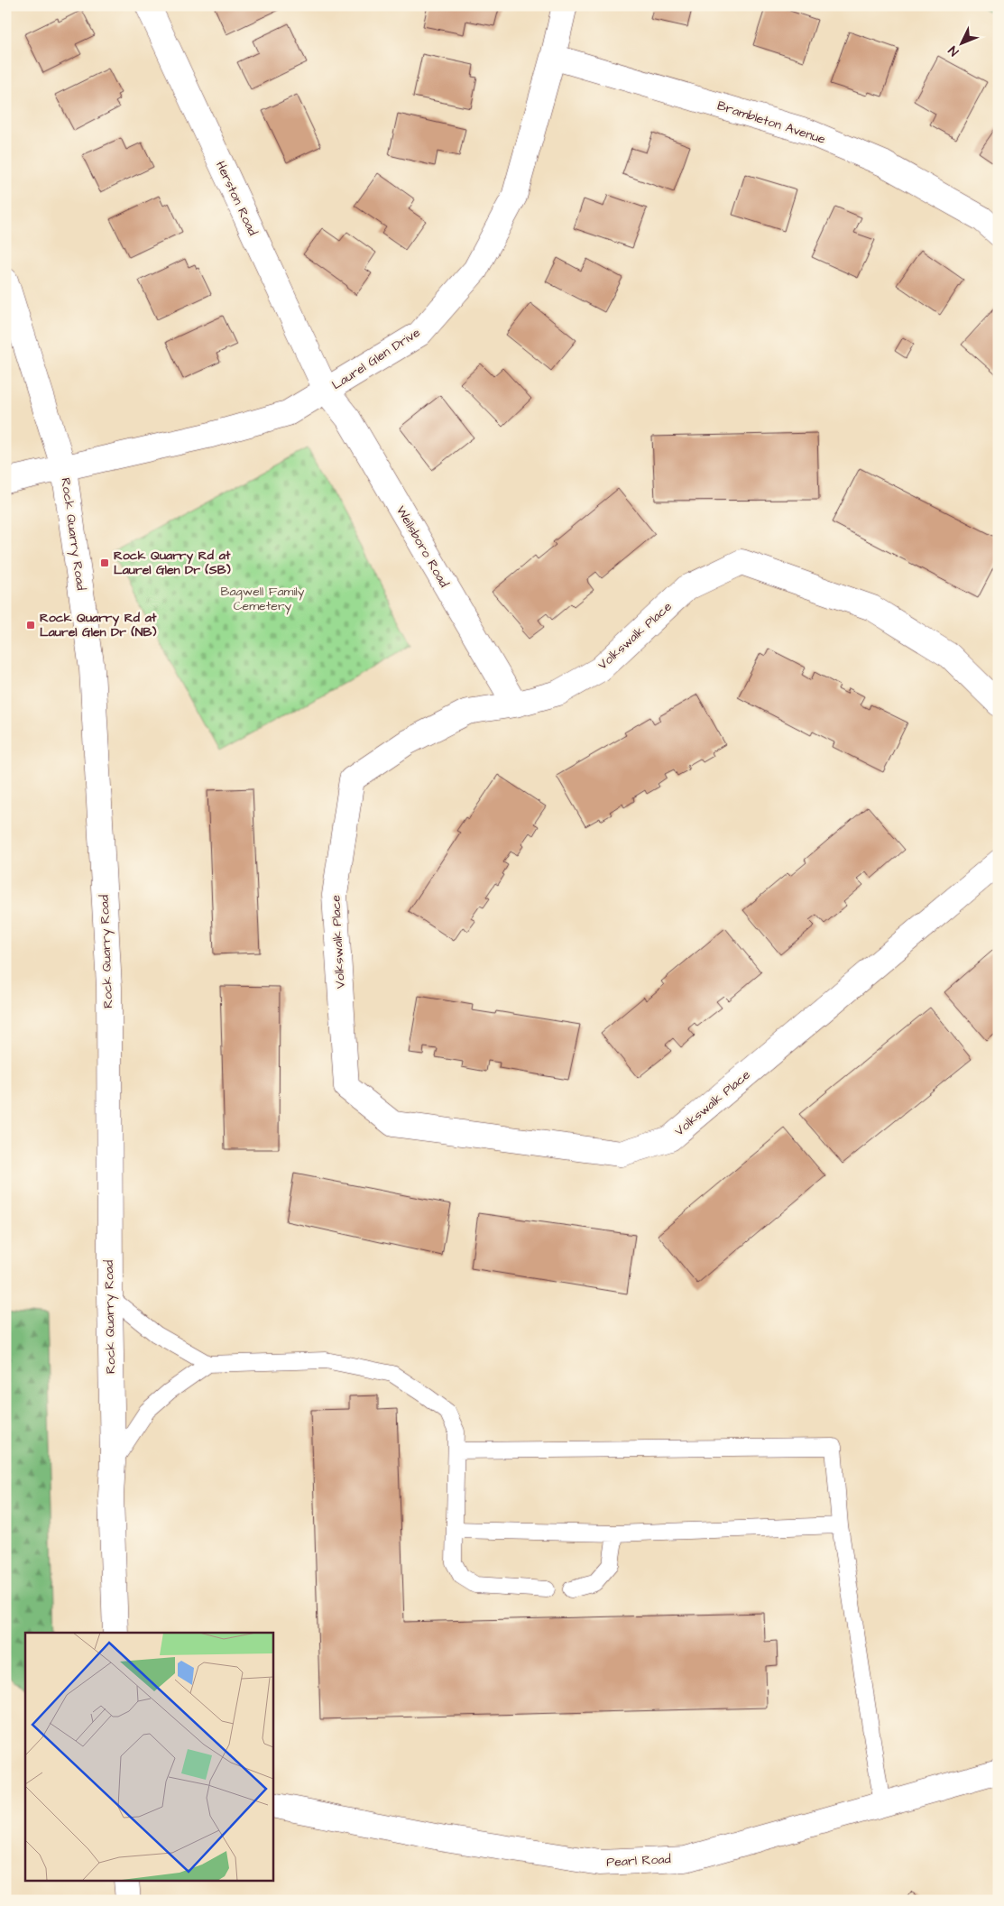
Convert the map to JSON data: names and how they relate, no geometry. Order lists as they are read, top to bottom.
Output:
{
  "streets": {
    "street": [
      "Brambleton Avenue",
      "Herston Road",
      "Laurel Glen Drive",
      "Rock Quarry Road",
      "Wellsboro Road",
      "Volkswalk Place",
      "Pearl Road"
    ]
  },
  "crossings": [
    ["Brambleton Avenue", "Laurel Glen Drive"],
    ["Herston Road", "Laurel Glen Drive"],
    ["Herston Road", "Wellsboro Road"],
    ["Laurel Glen Drive", "Rock Quarry Road"],
    ["Laurel Glen Drive", "Wellsboro Road"],
    ["Wellsboro Road", "Volkswalk Place"]
  ],
  "parks": ["Bagwell Family Cemetery"],
  "places": {
    "transit": ["Rock Quarry Rd at Laurel Glen Dr (SB)", "Rock Quarry Rd at Laurel Glen Dr (NB)"]
  },
  "north": "bottom left"
}
